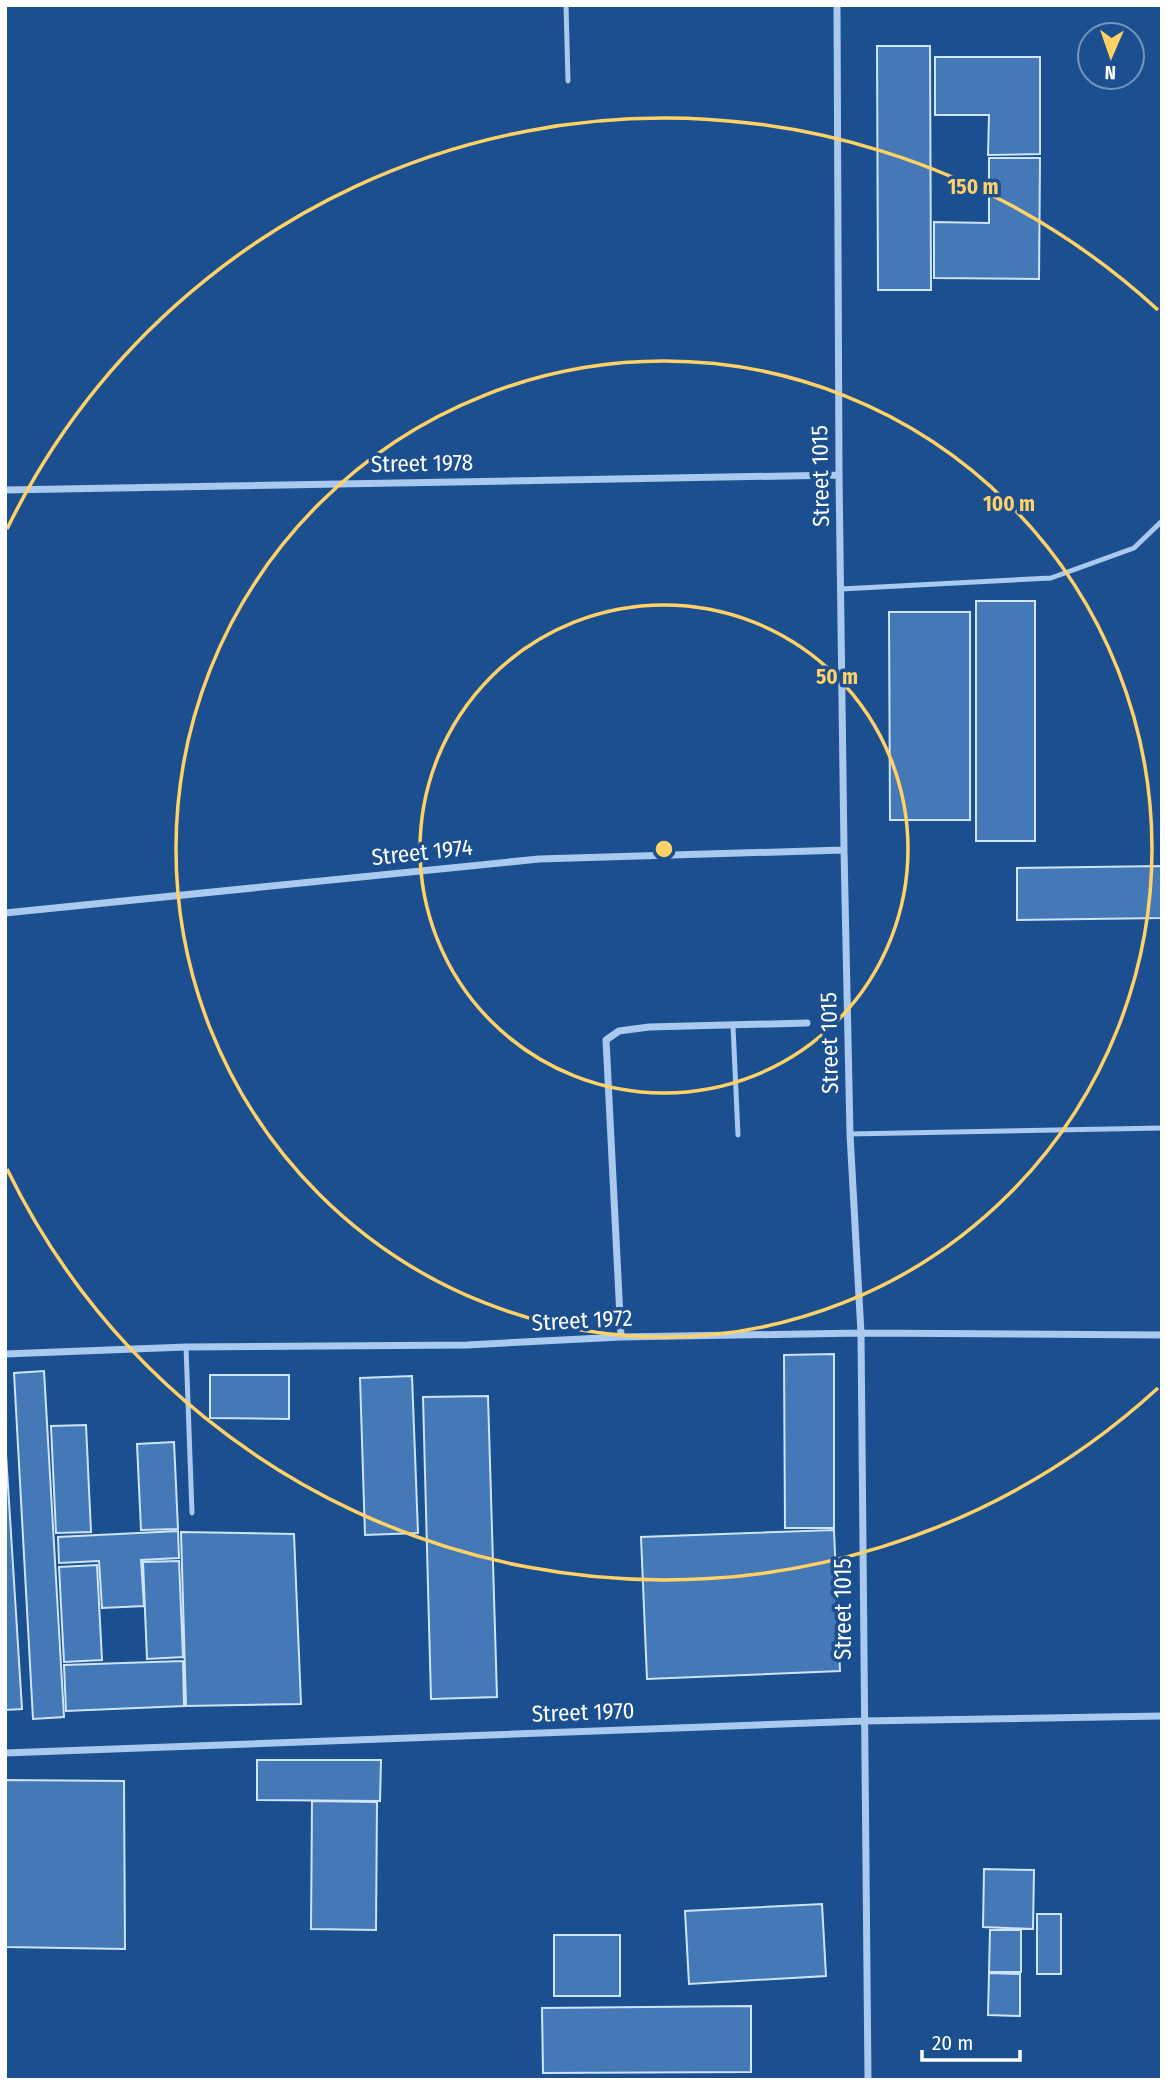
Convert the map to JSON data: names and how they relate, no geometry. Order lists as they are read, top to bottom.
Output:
{
  "streets": {
    "street": [
      "Street 1978",
      "Street 1015",
      "Street 1974",
      "Street 1972",
      "Street 1970"
    ]
  },
  "crossings": [
    ["Street 1978", "Street 1015"],
    ["Street 1015", "Street 1974"],
    ["Street 1015", "Street 1972"],
    ["Street 1015", "Street 1970"]
  ],
  "scale_bar": "20 m",
  "north": "bottom",
  "rings": ["150 m", "100 m", "50 m"]
}
